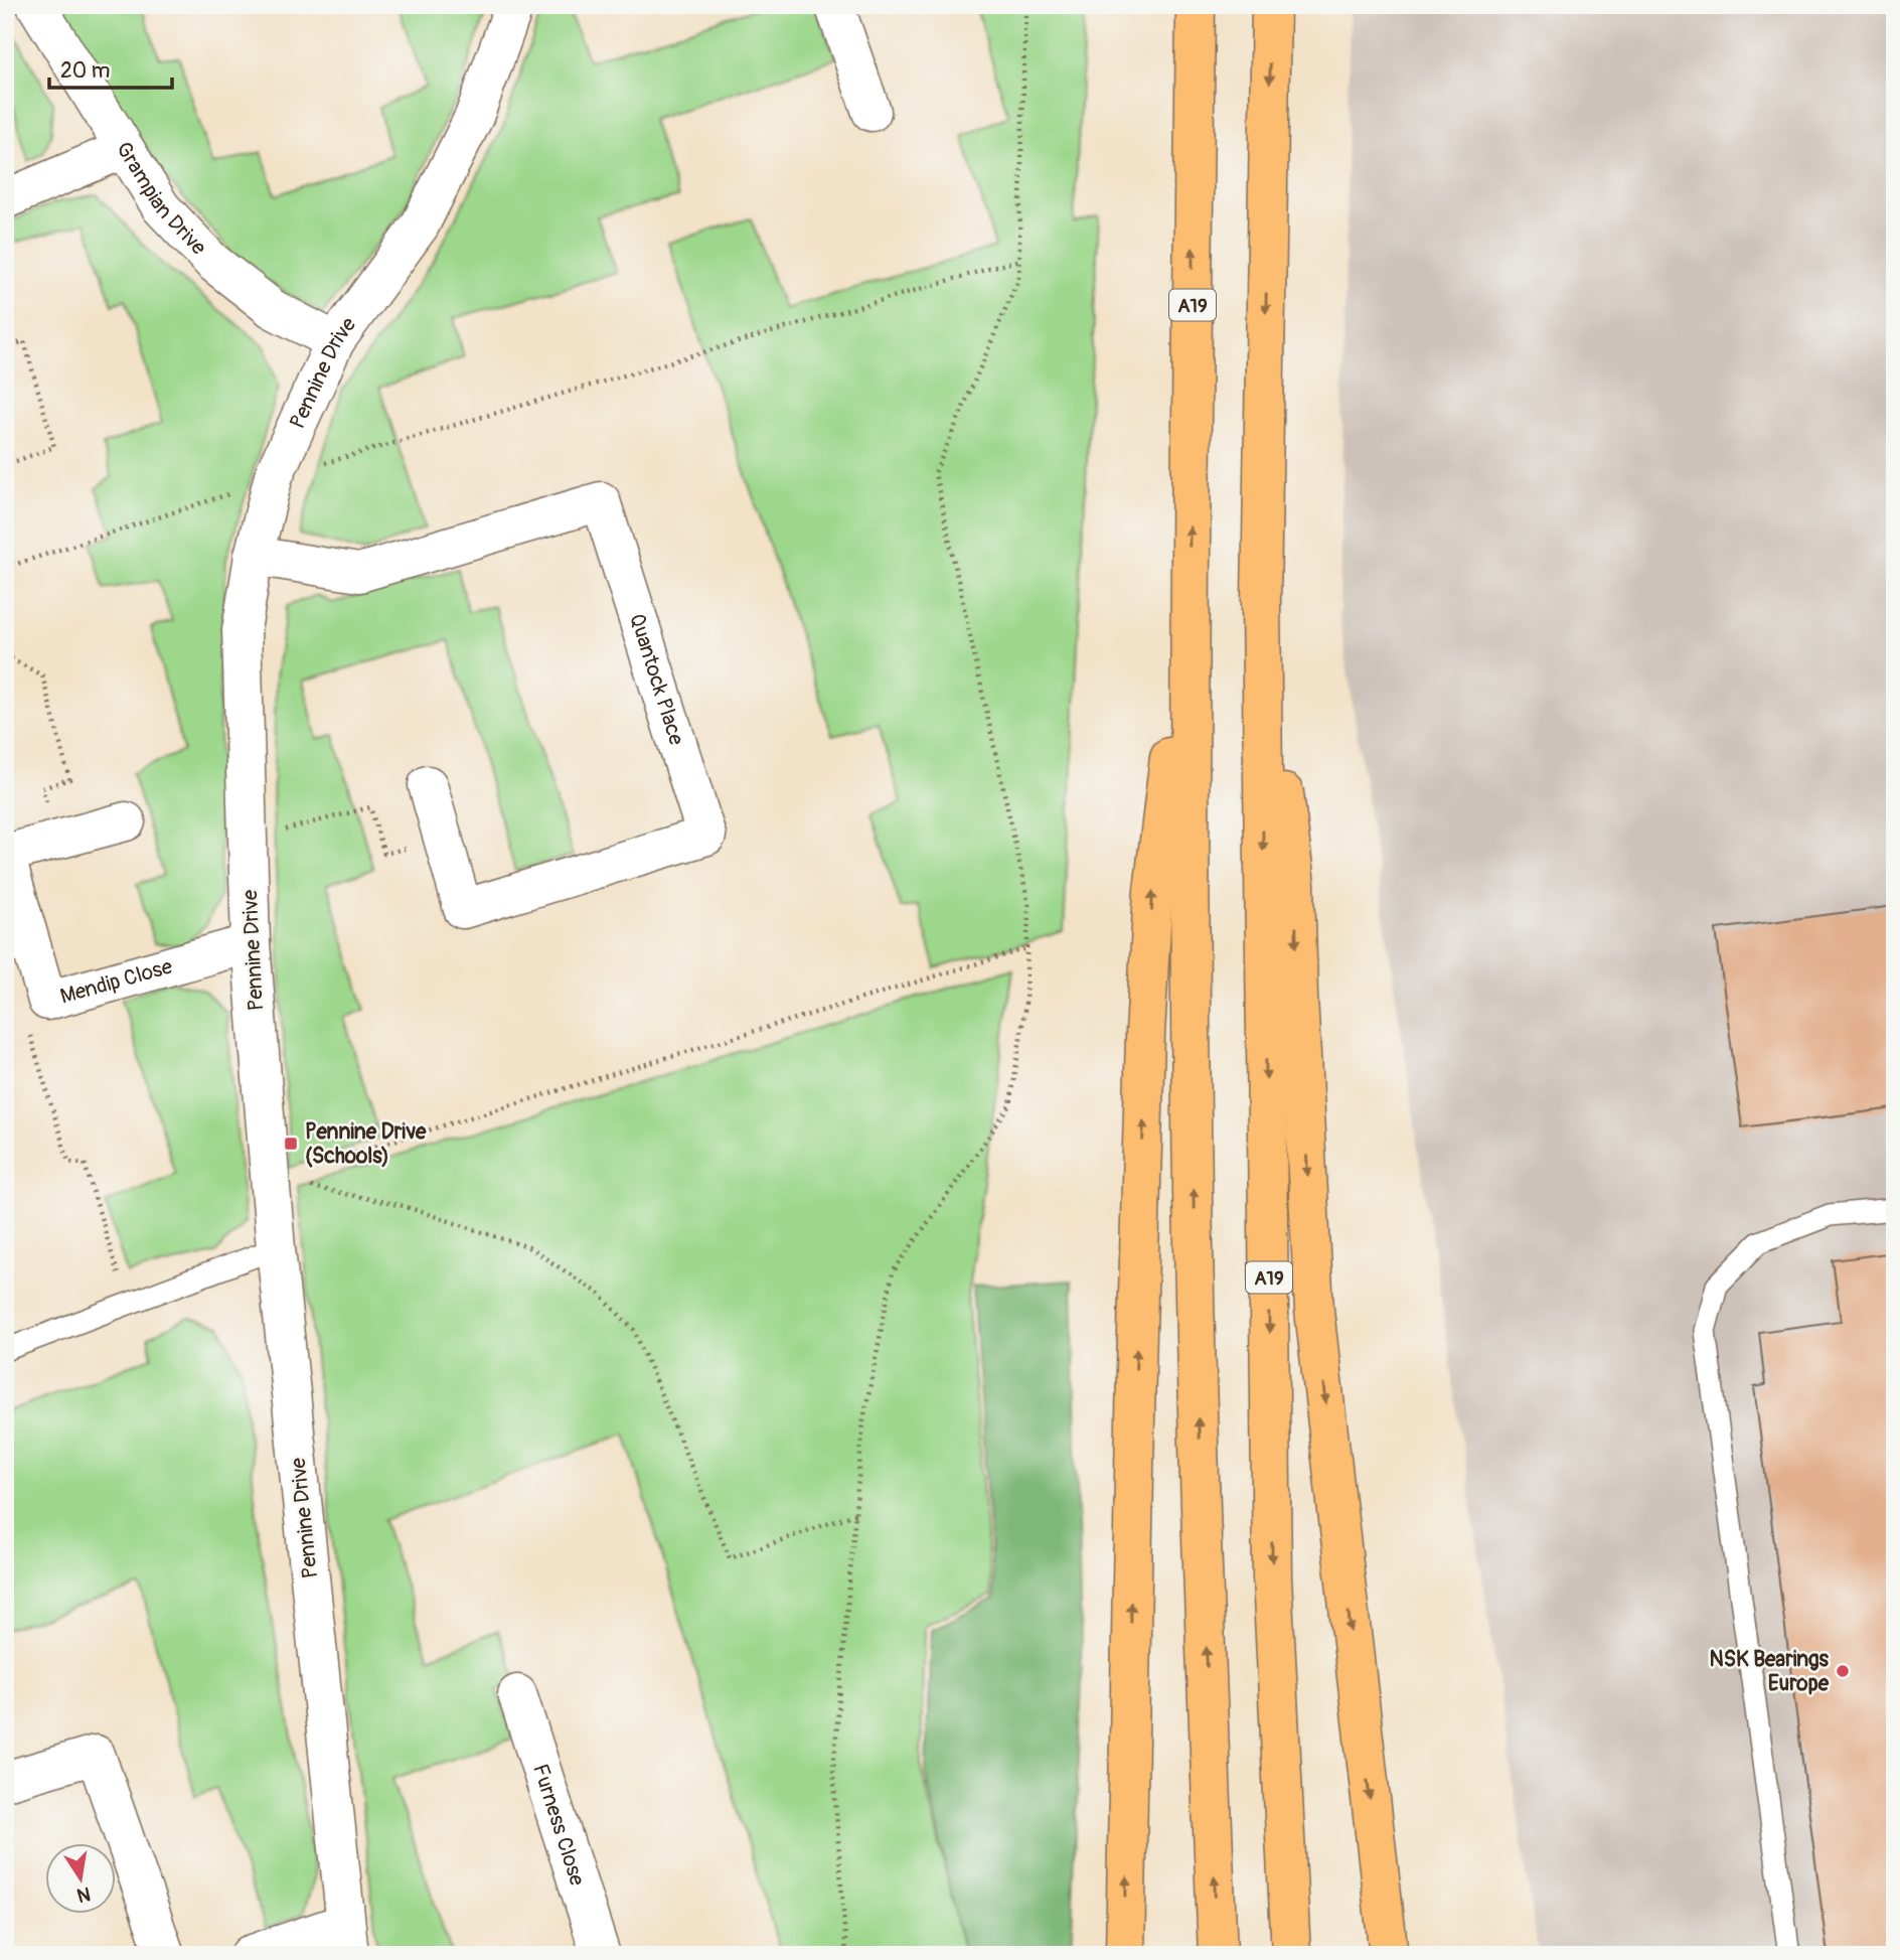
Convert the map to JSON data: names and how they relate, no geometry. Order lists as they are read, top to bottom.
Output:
{
  "streets": {
    "highway": ["A19"],
    "street": [
      "Grampian Drive",
      "Pennine Drive",
      "Quantock Place",
      "Mendip Close",
      "Furness Close"
    ]
  },
  "crossings": [
    ["Grampian Drive", "Pennine Drive"],
    ["Pennine Drive", "Quantock Place"],
    ["Pennine Drive", "Mendip Close"]
  ],
  "places": {
    "transit": ["Pennine Drive (Schools)"],
    "other": ["NSK Bearings Europe"]
  },
  "scale_bar": "20 m",
  "north": "bottom"
}
